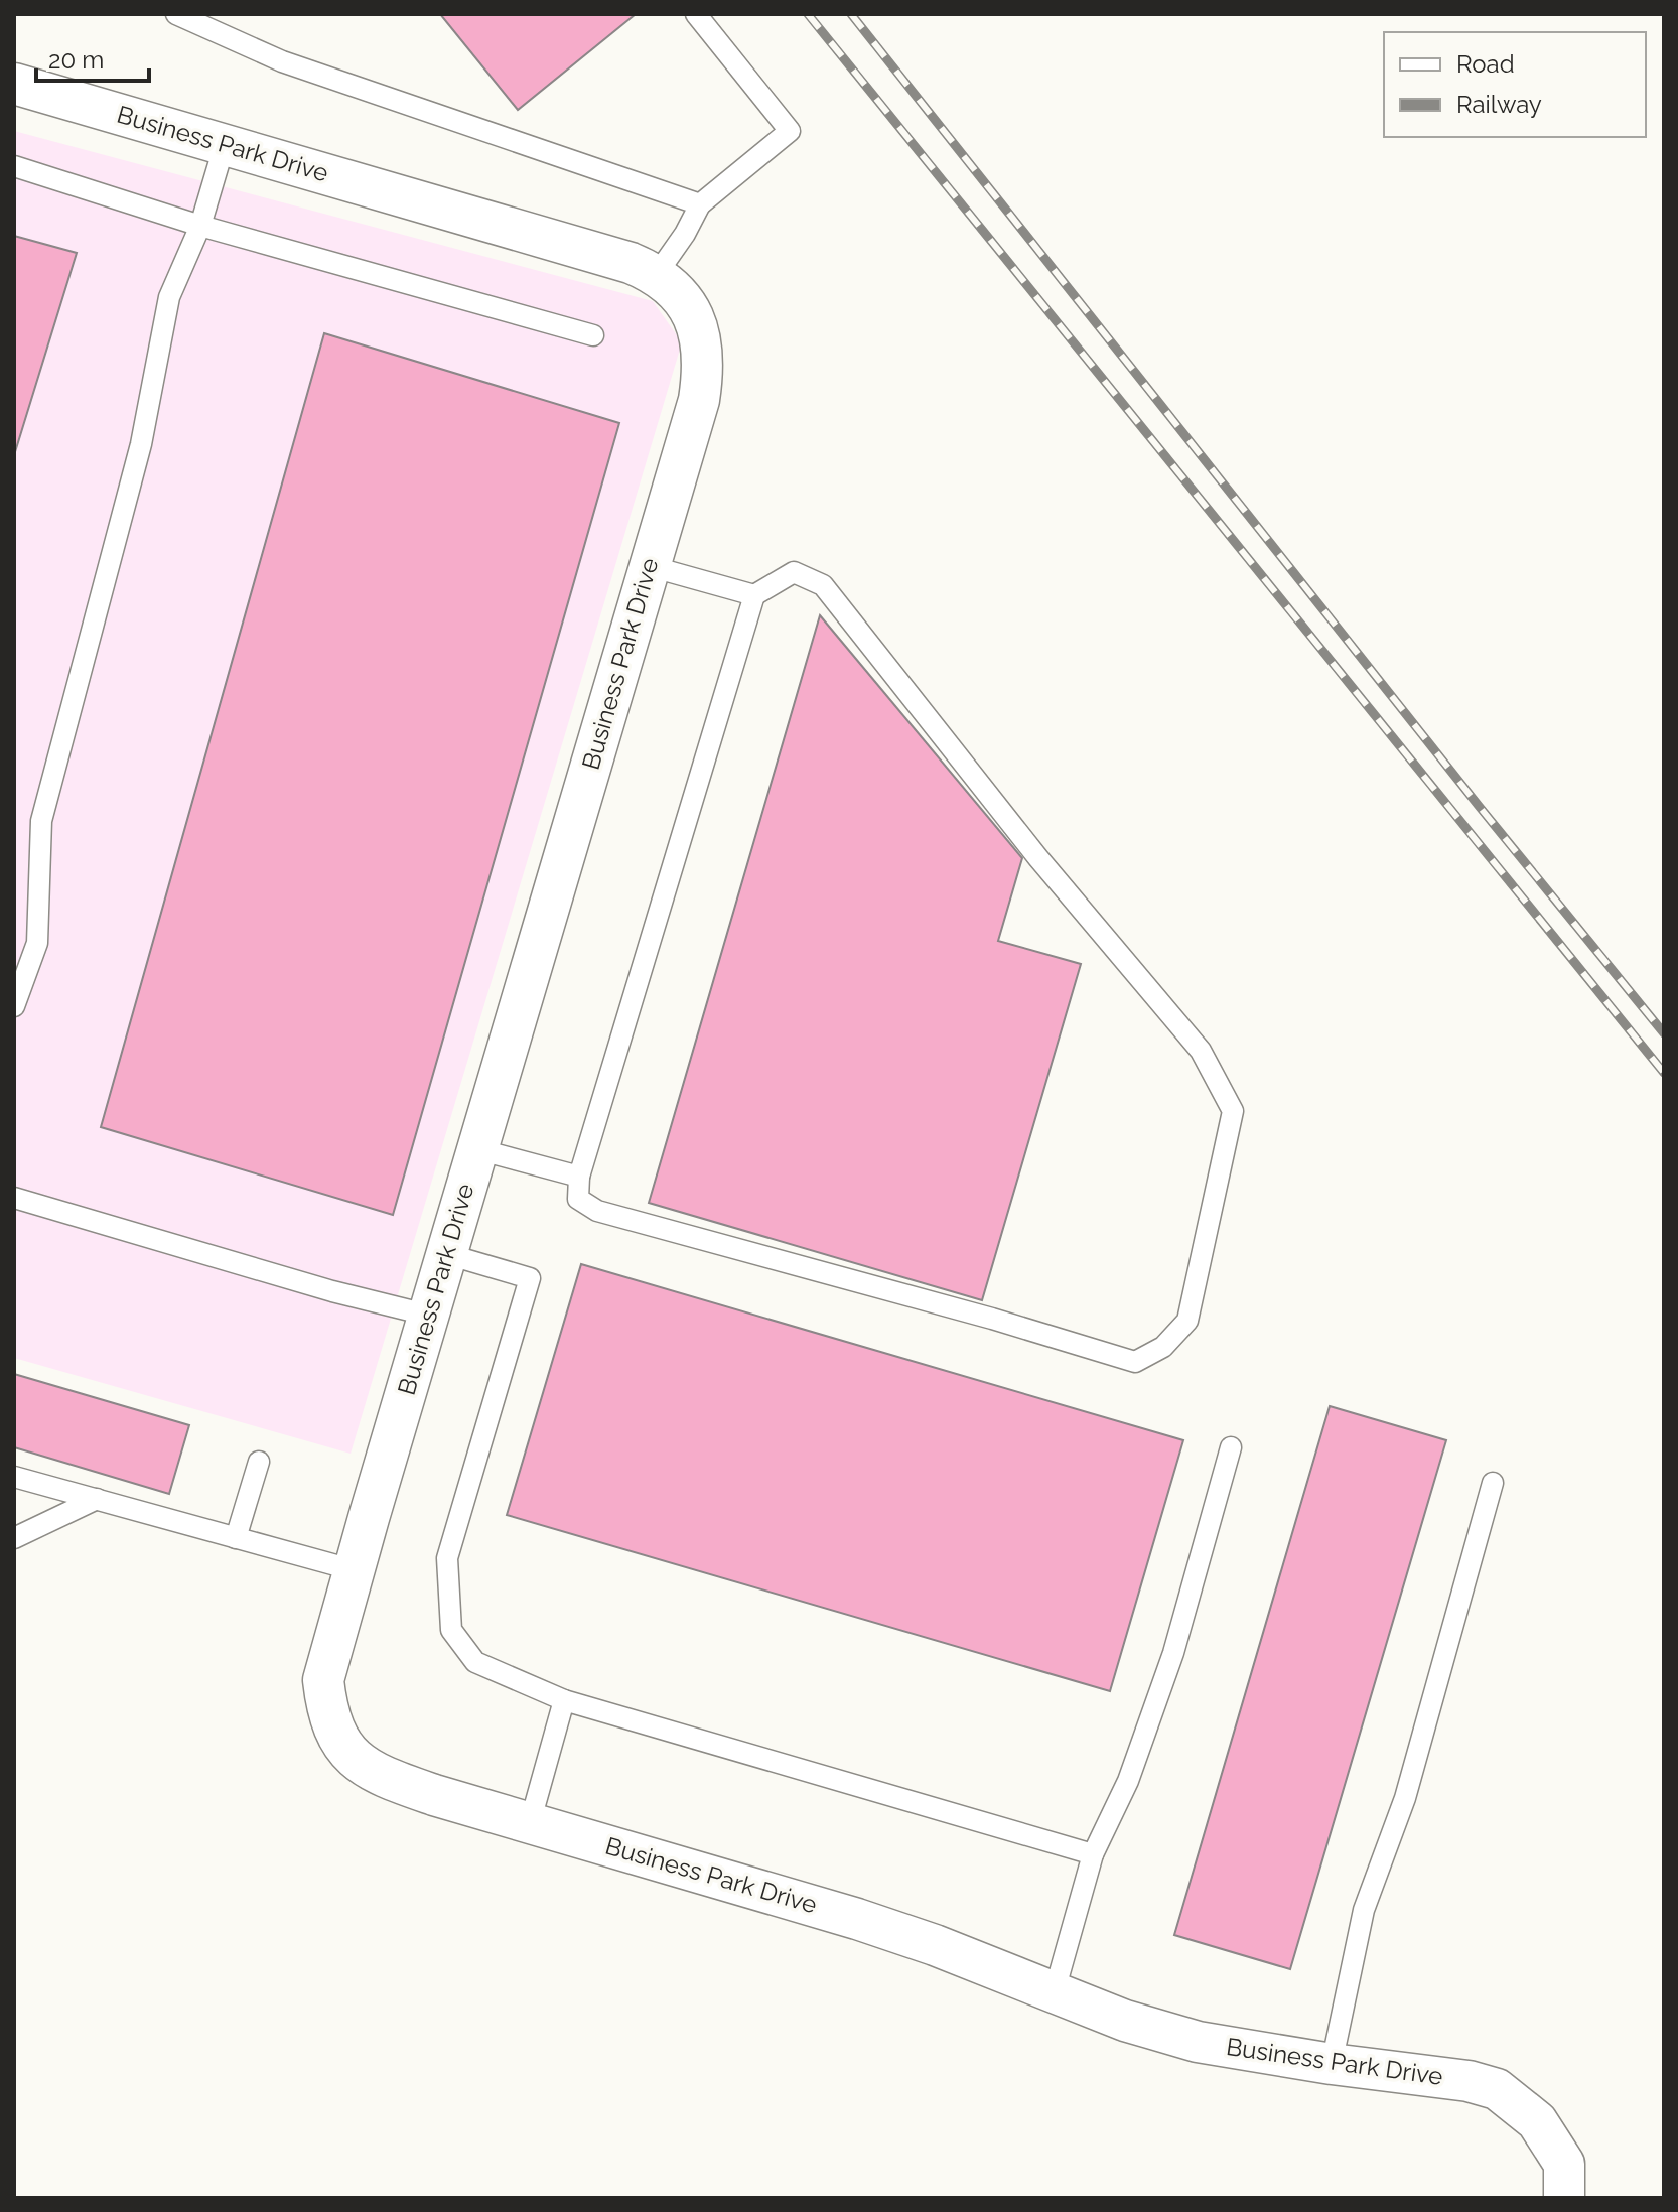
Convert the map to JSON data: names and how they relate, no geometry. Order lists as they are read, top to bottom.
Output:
{
  "streets": {
    "street": ["Business Park Drive"]
  },
  "legend": ["Road", "Railway"],
  "scale_bar": "20 m"
}
